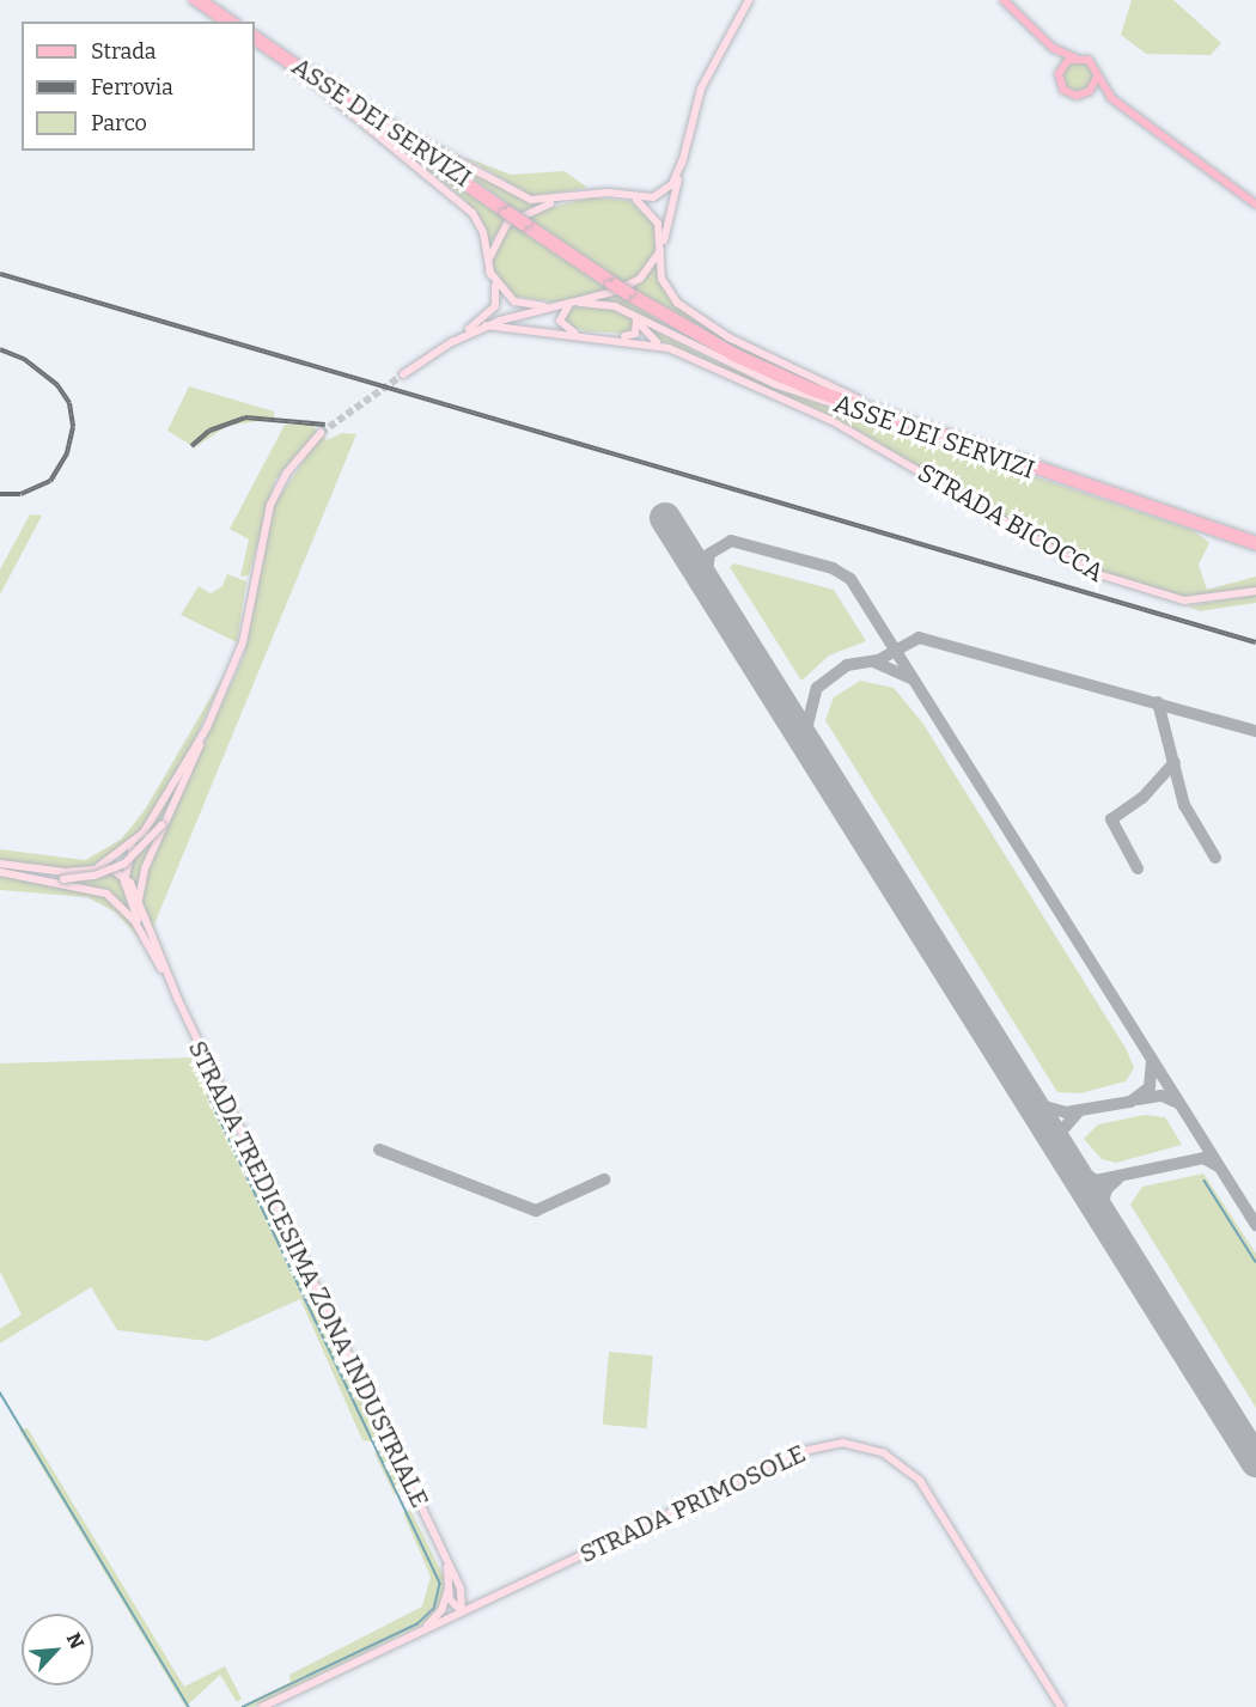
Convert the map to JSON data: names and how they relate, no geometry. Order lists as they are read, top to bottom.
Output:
{
  "streets": {
    "main road": [
      "ASSE DEI SERVIZI",
      "STRADA BICOCCA",
      "STRADA TREDICESIMA ZONA INDUSTRIALE",
      "STRADA PRIMOSOLE"
    ]
  },
  "legend": ["Strada", "Ferrovia", "Parco"],
  "north": "top right"
}
